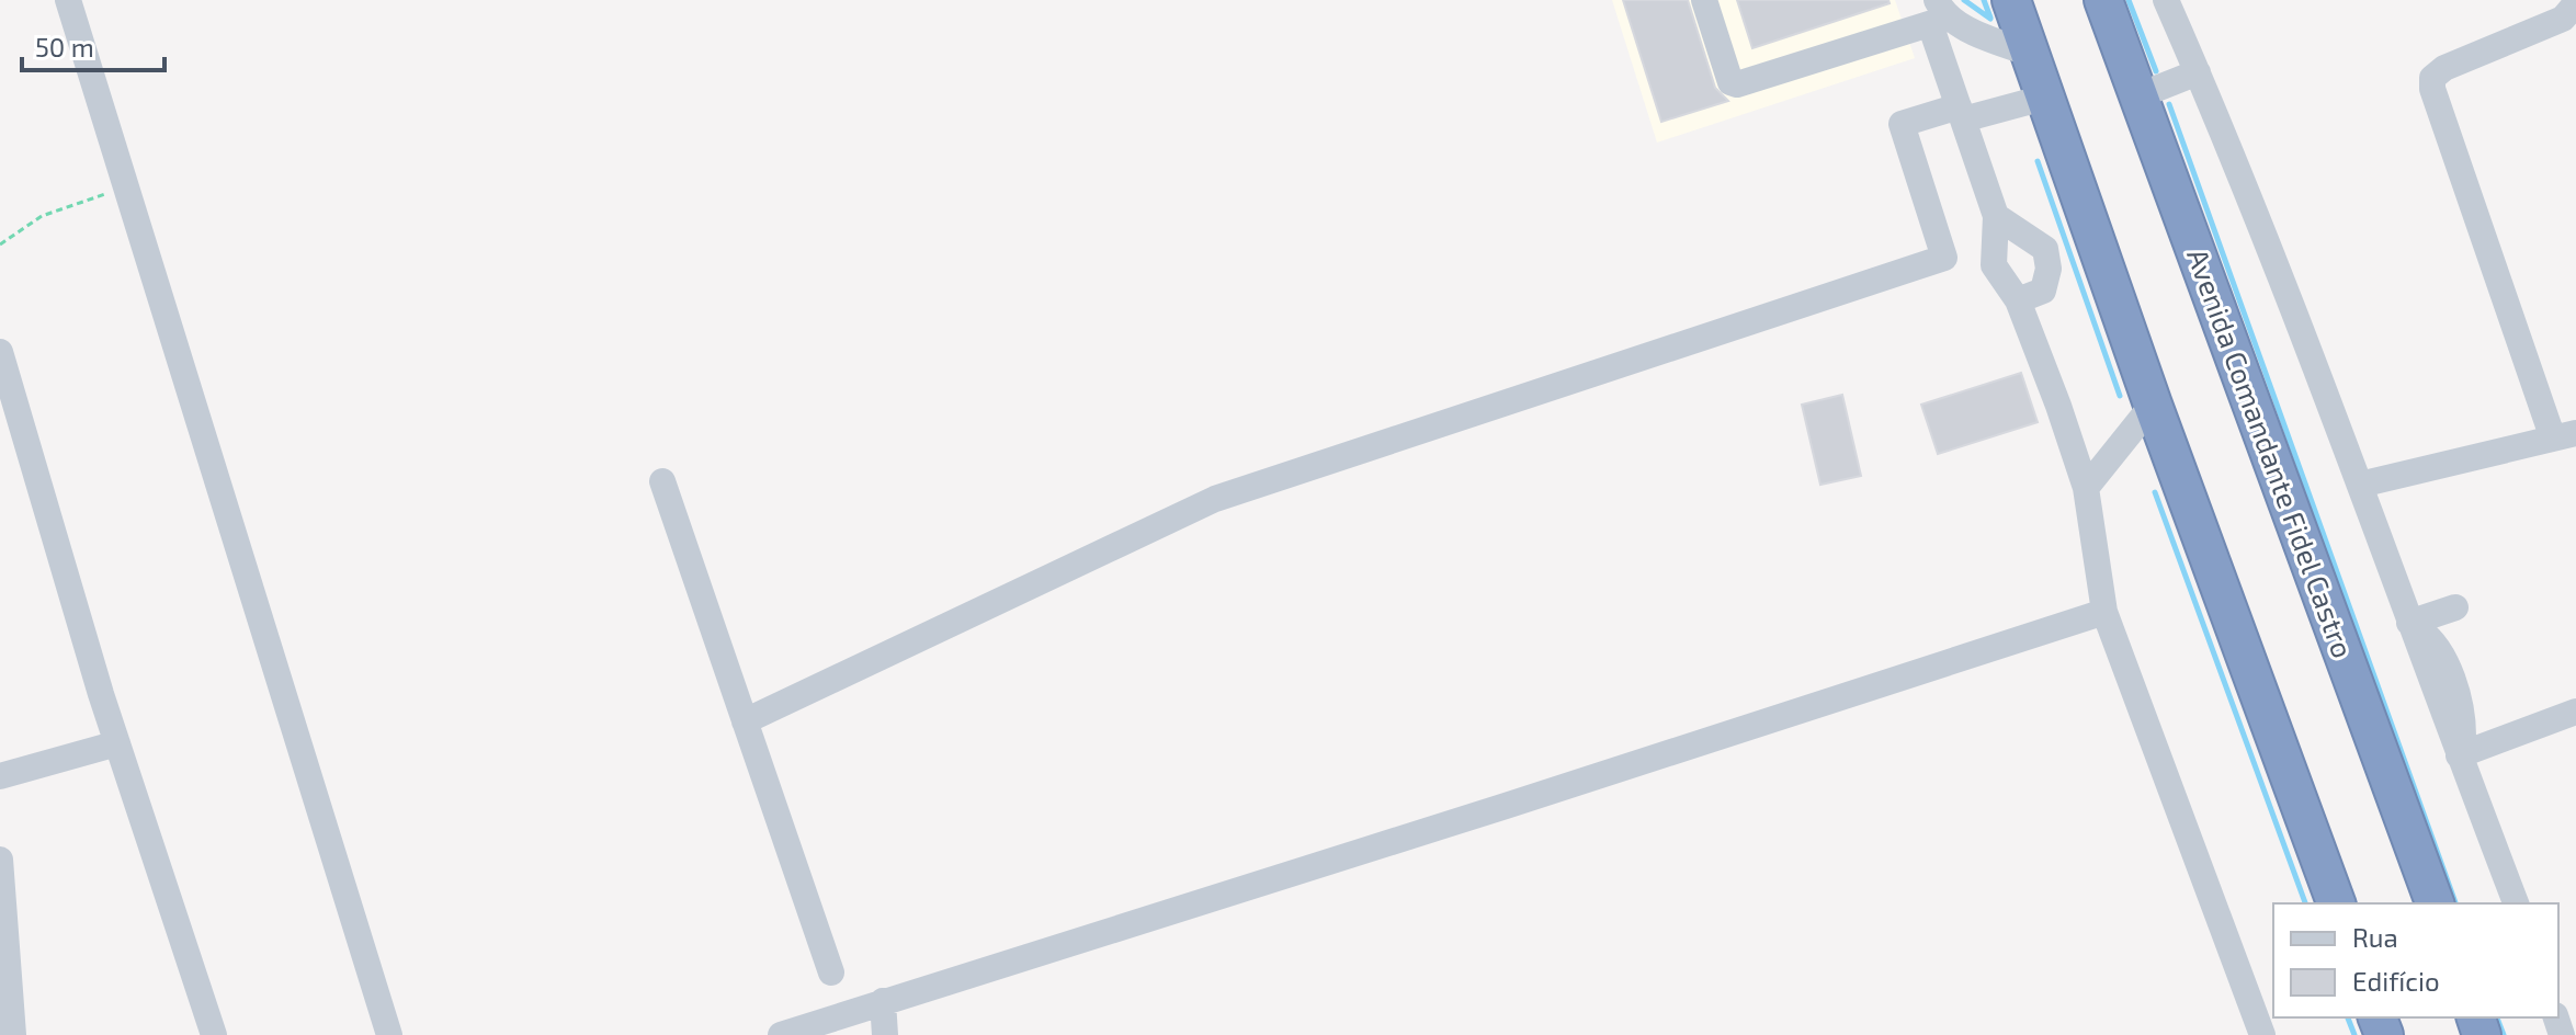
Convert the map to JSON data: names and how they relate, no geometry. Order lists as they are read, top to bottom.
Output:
{
  "streets": {
    "highway": ["Avenida Comandante Fidel Castro"]
  },
  "legend": ["Rua", "Edifício"],
  "scale_bar": "50 m"
}
